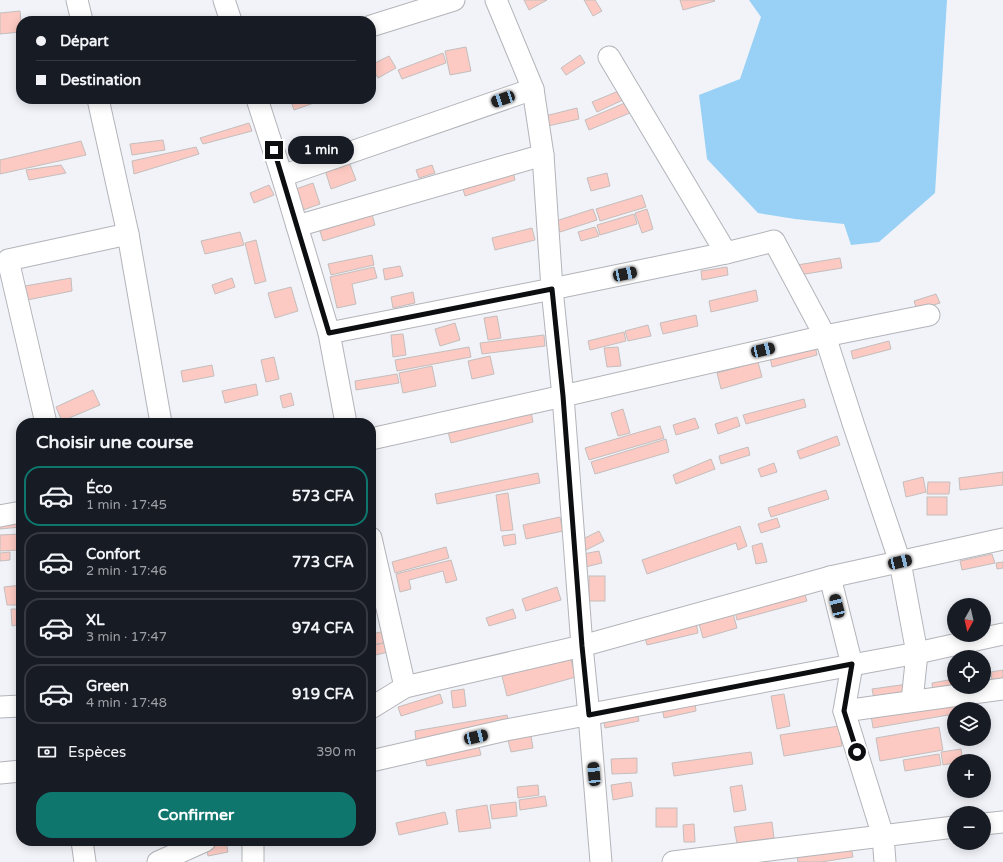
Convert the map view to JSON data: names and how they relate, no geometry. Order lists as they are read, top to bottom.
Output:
{
  "north": "bottom",
  "page": {
    "banner": ["Départ", "Destination"],
    "bubble": "1 min",
    "heading": "Choisir une course",
    "list": [
      {
        "name": "Éco",
        "note": "1 min · 17:45",
        "value": "573 CFA"
      },
      {
        "name": "Confort",
        "note": "2 min · 17:46",
        "value": "773 CFA"
      },
      {
        "name": "XL",
        "note": "3 min · 17:47",
        "value": "974 CFA"
      },
      {
        "name": "Green",
        "note": "4 min · 17:48",
        "value": "919 CFA"
      }
    ],
    "map_buttons": ["+", "−"],
    "pay": ["Espèces", "390 m"],
    "buttons": "Confirmer"
  }
}
